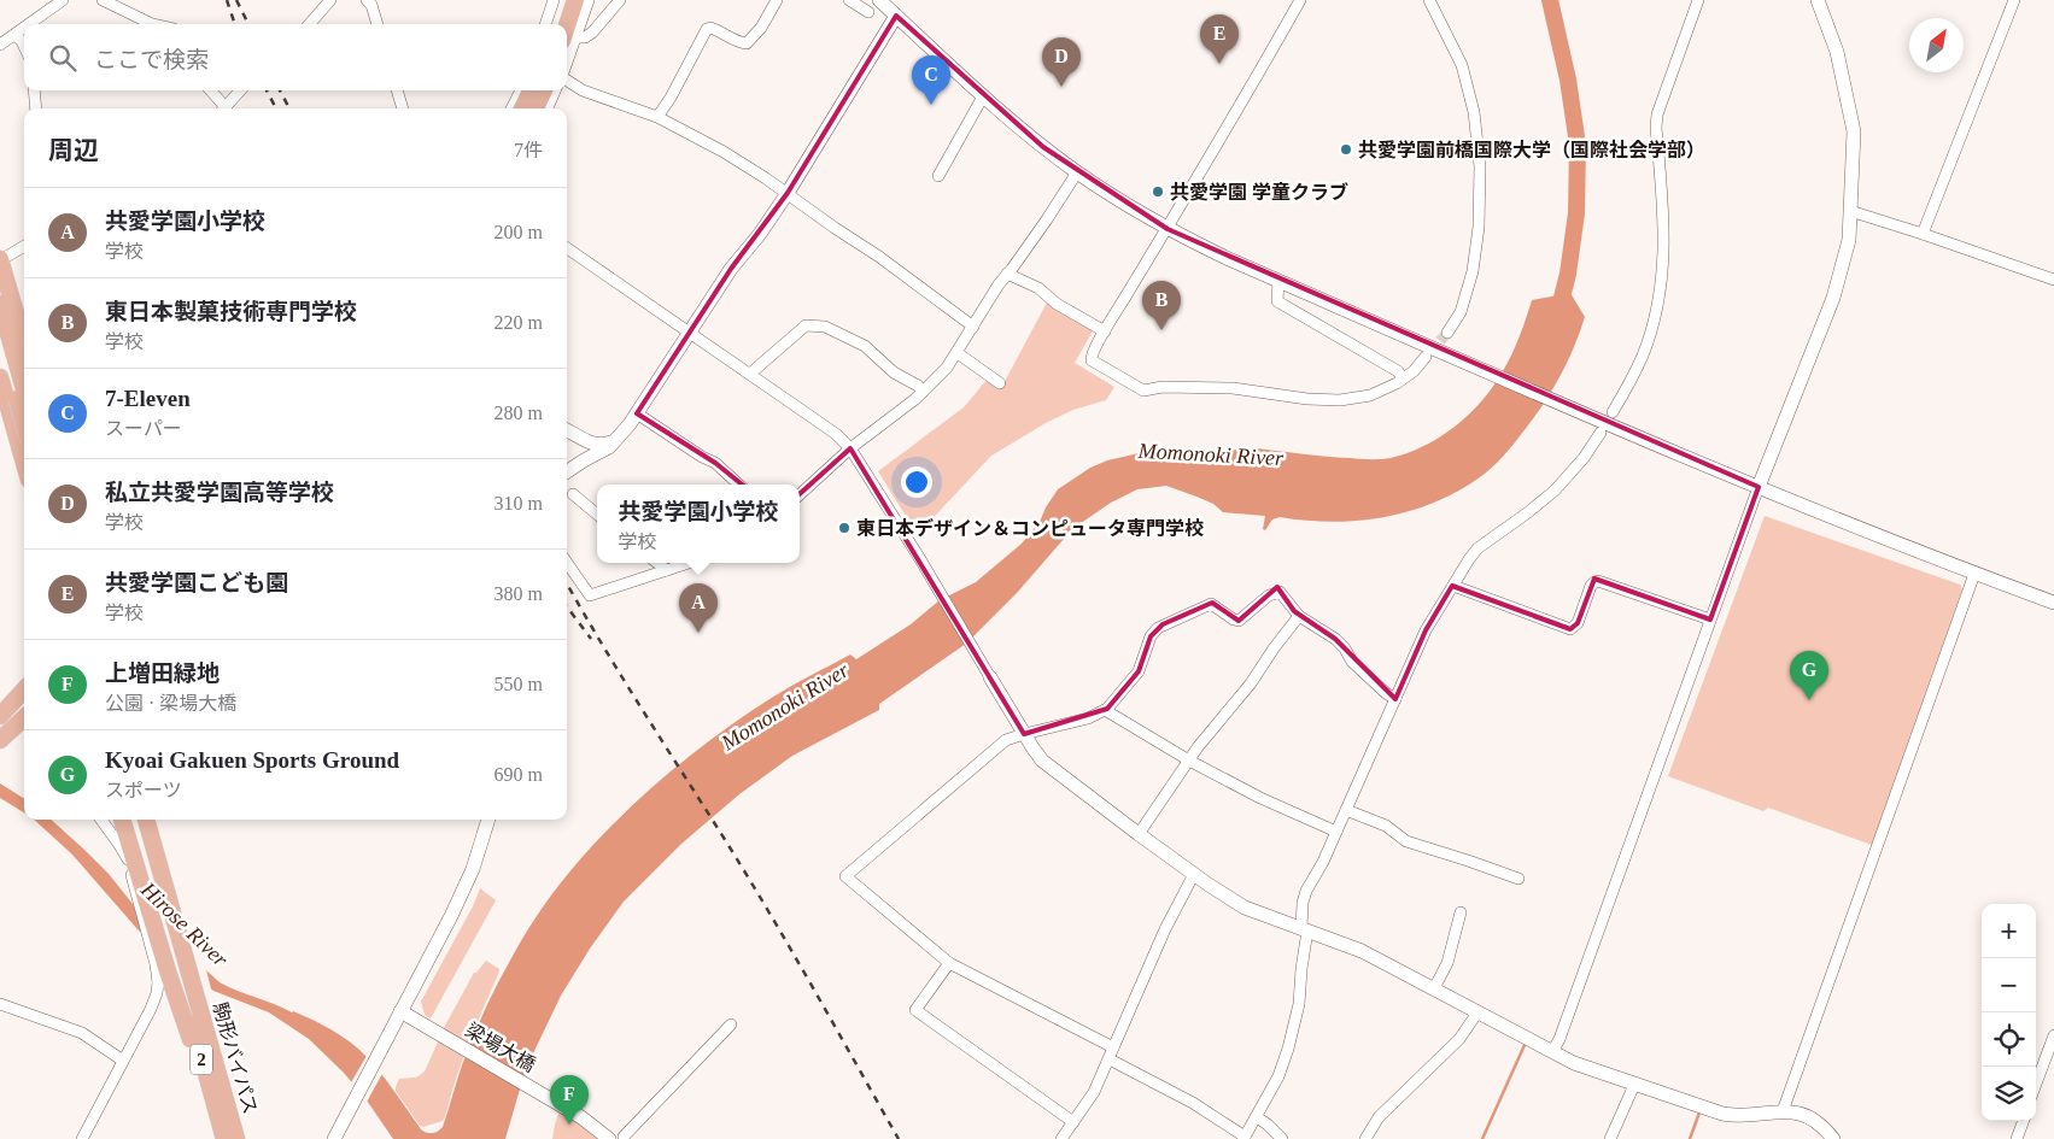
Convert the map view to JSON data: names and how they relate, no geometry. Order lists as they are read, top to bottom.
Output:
{
  "streets": {
    "main road": ["駒形バイパス", "2"],
    "street": ["梁場大橋"]
  },
  "crossings": [
    ["駒形バイパス", "2"]
  ],
  "water": ["Momonoki River", "Hirose River"],
  "places": ["共愛学園前橋国際大学（国際社会学部）", "共愛学園 学童クラブ", "東日本デザイン＆コンピュータ専門学校"],
  "north": "top right",
  "page": {
    "pins": [
      "E",
      "D",
      "C",
      "B",
      "A",
      "G",
      "F"
    ],
    "search": "ここで検索",
    "heading": ["周辺", "7件"],
    "list": [
      {
        "mark": "A",
        "name": "共愛学園小学校",
        "note": "学校",
        "value": "200 m"
      },
      {
        "mark": "B",
        "name": "東日本製菓技術専門学校",
        "note": "学校",
        "value": "220 m"
      },
      {
        "mark": "C",
        "name": "7-Eleven",
        "note": "スーパー",
        "value": "280 m"
      },
      {
        "mark": "D",
        "name": "私立共愛学園高等学校",
        "note": "学校",
        "value": "310 m"
      },
      {
        "mark": "E",
        "name": "共愛学園こども園",
        "note": "学校",
        "value": "380 m"
      },
      {
        "mark": "F",
        "name": "上増田緑地",
        "note": "公園 · 梁場大橋",
        "value": "550 m"
      },
      {
        "mark": "G",
        "name": "Kyoai Gakuen Sports Ground",
        "note": "スポーツ",
        "value": "690 m"
      }
    ],
    "popup": ["共愛学園小学校", "学校"],
    "map_buttons": ["+", "−"]
  }
}
